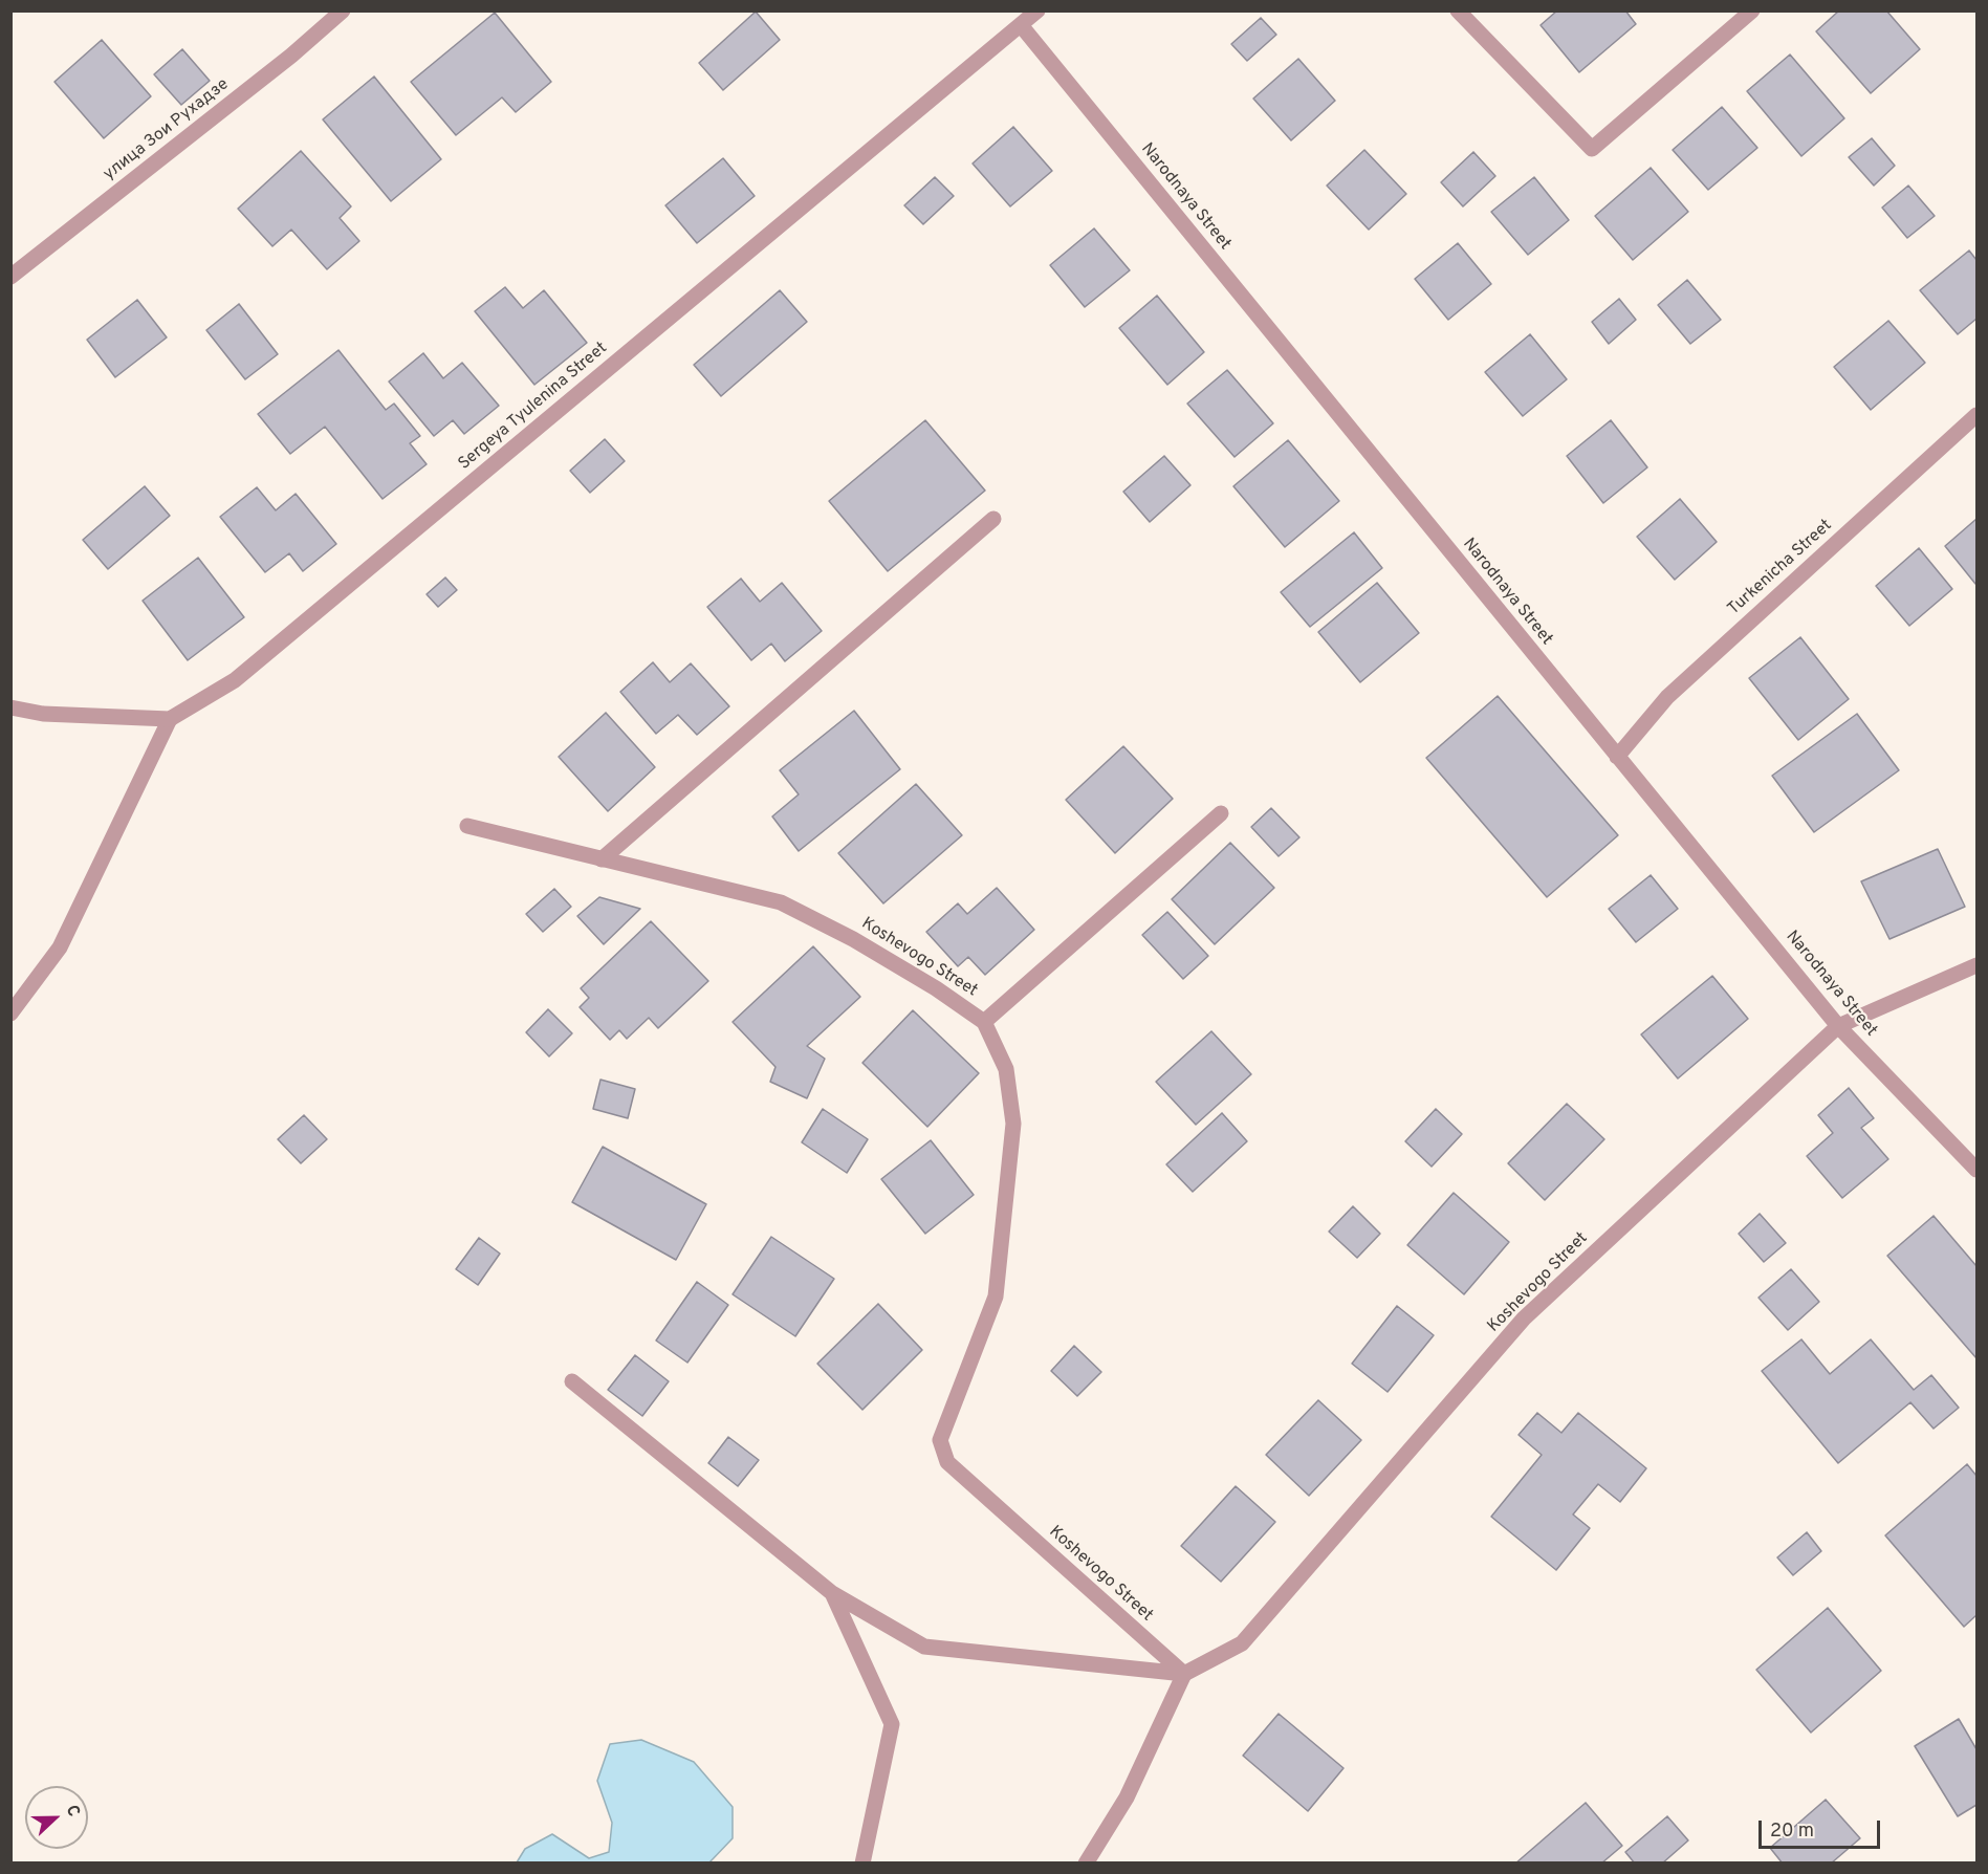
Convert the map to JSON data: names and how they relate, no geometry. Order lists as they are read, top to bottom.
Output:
{
  "streets": {
    "street": [
      "улица Зои Рухадзе",
      "Narodnaya Street",
      "Sergeya Tyulenina Street",
      "Turkenicha Street",
      "Koshevogo Street"
    ]
  },
  "crossings": [
    ["Narodnaya Street", "Sergeya Tyulenina Street"],
    ["Narodnaya Street", "Turkenicha Street"],
    ["Narodnaya Street", "Koshevogo Street"]
  ],
  "scale_bar": "20 m",
  "north": "right"
}
